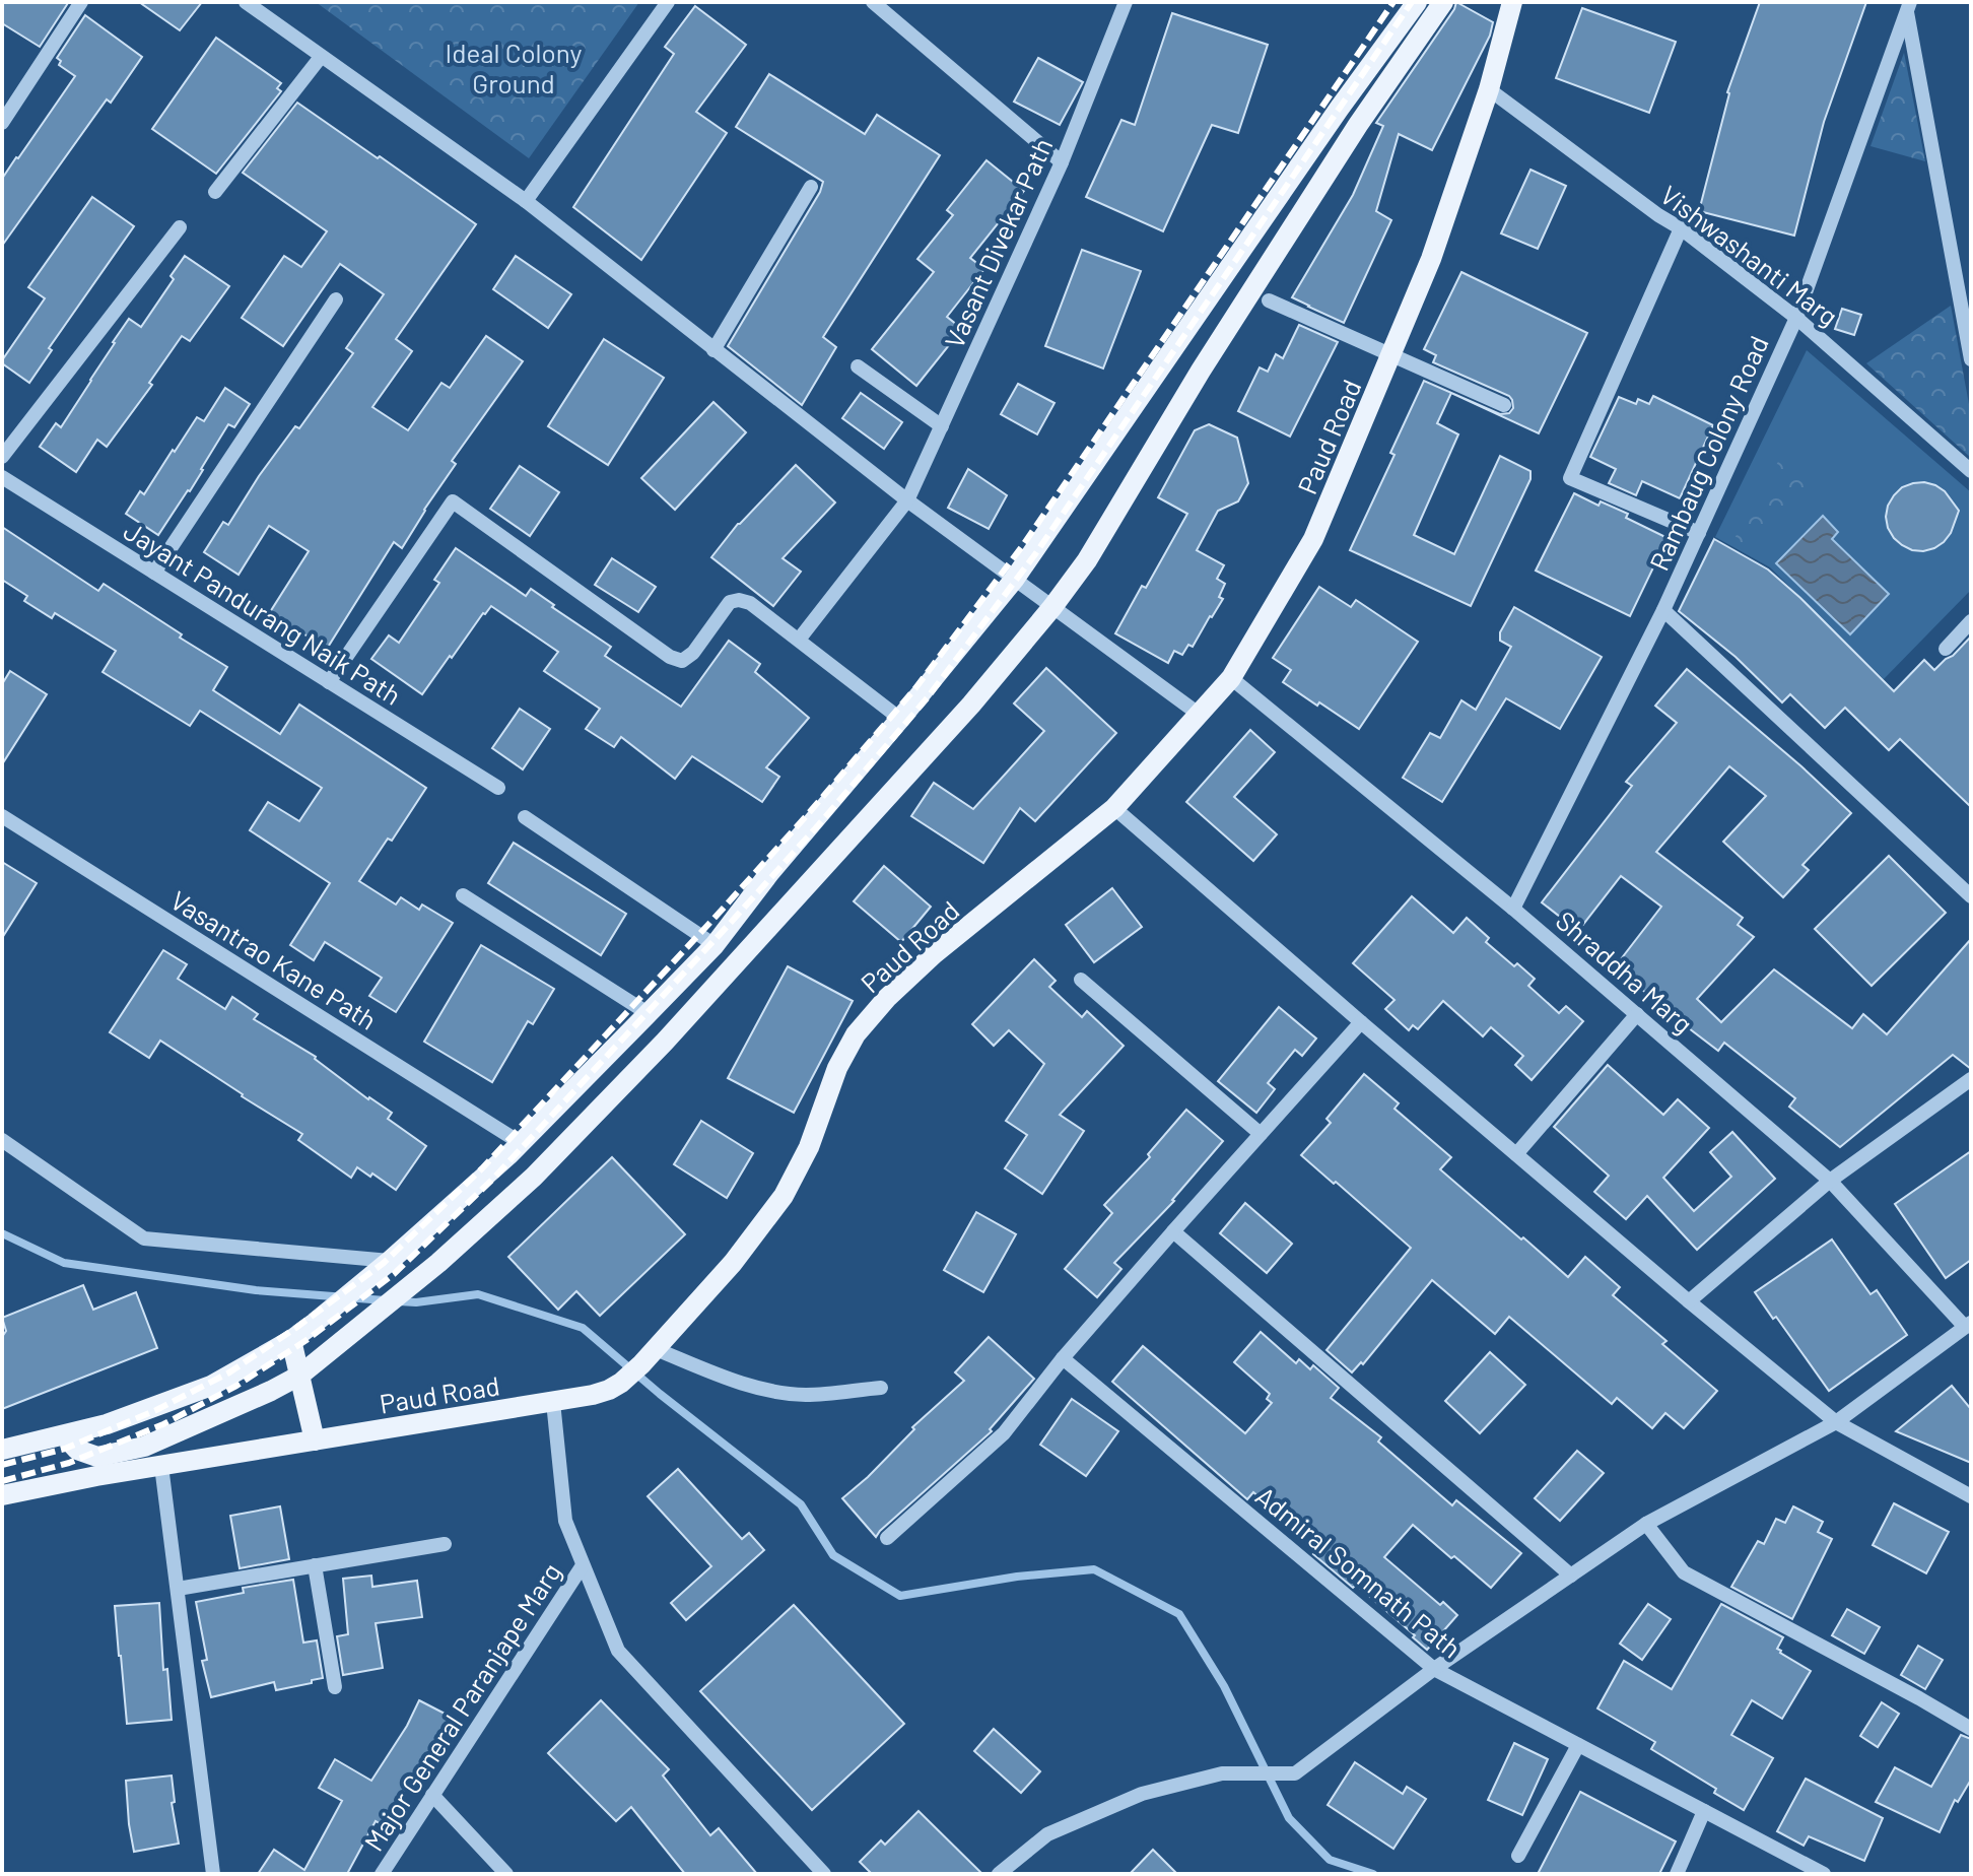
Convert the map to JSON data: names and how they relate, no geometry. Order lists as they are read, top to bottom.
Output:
{
  "streets": {
    "main road": ["Paud Road"],
    "street": [
      "Vasant Divekar Path",
      "Vishwashanti Marg",
      "Rambaug Colony Road",
      "Jayant Pandurang Naik Path",
      "Vasantrao Kane Path",
      "Shraddha Marg",
      "Admiral Somnath Path",
      "Major General Paranjape Marg"
    ]
  },
  "crossings": [
    ["Vishwashanti Marg", "Paud Road"],
    ["Vishwashanti Marg", "Rambaug Colony Road"],
    ["Paud Road", "Shraddha Marg"],
    ["Rambaug Colony Road", "Shraddha Marg"]
  ],
  "parks": ["Ideal Colony Ground"]
}
